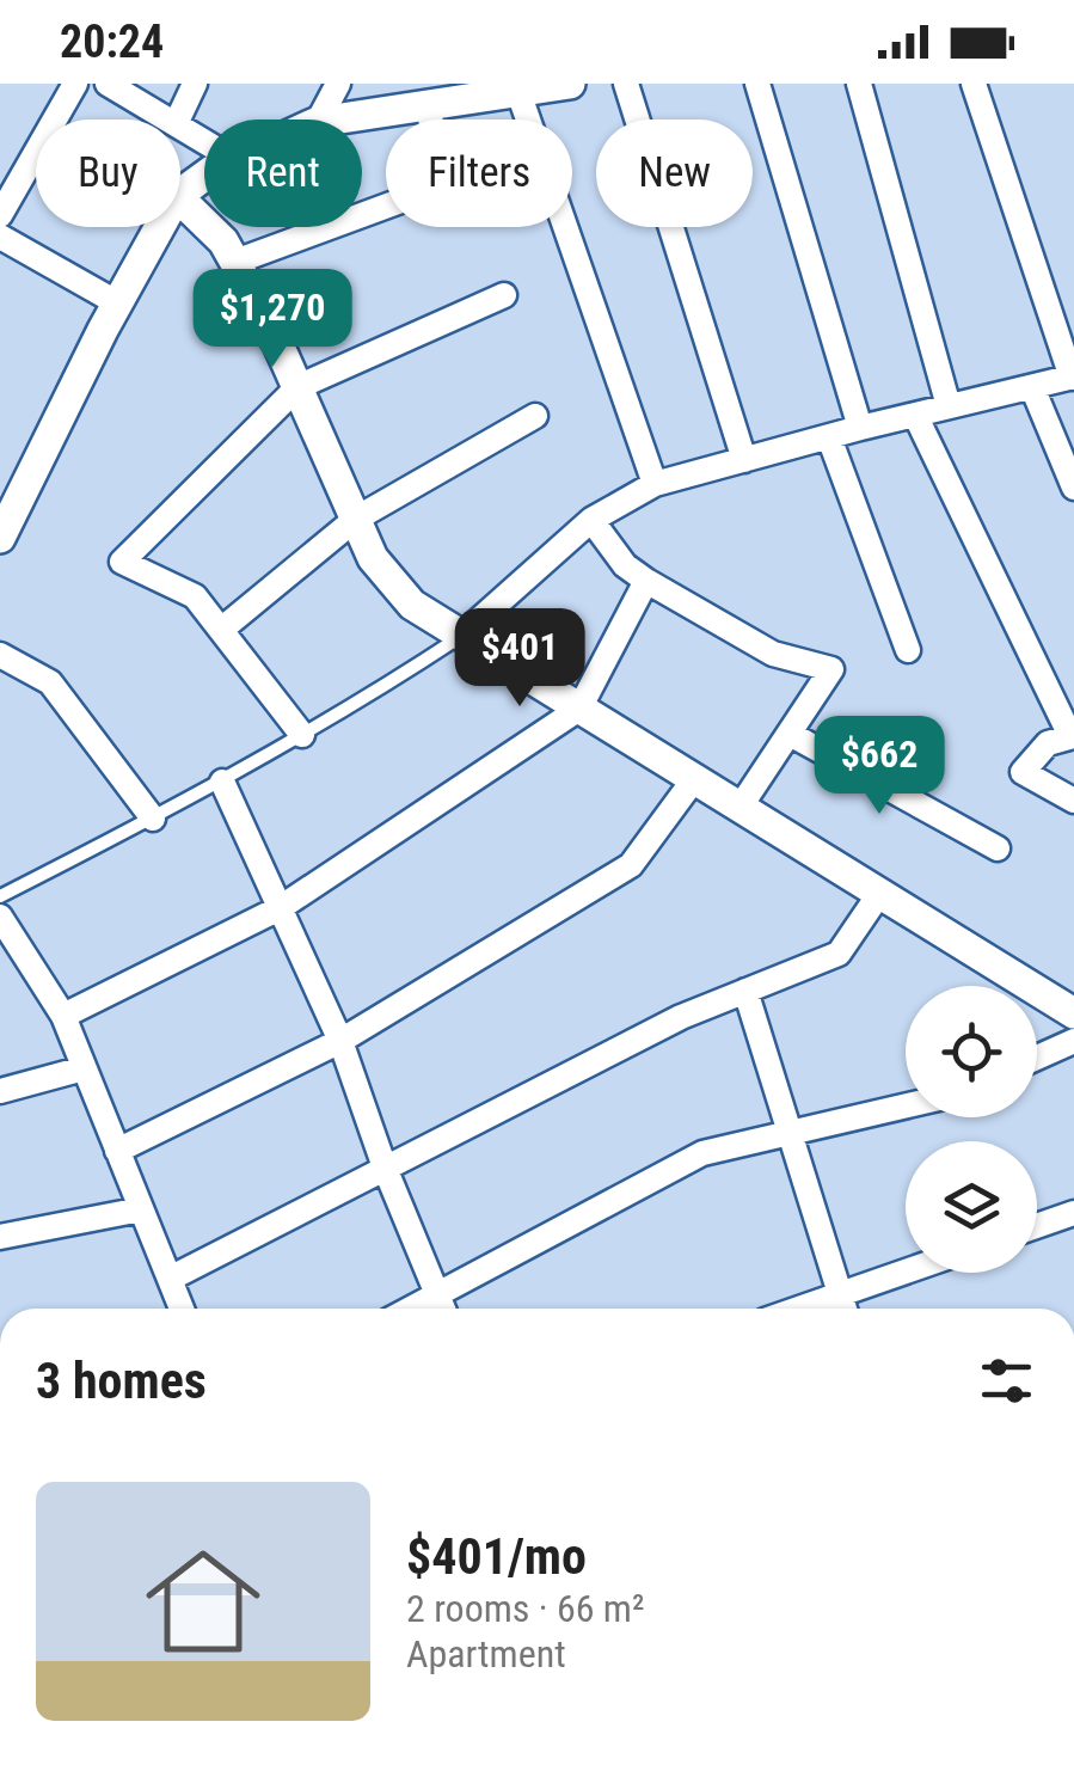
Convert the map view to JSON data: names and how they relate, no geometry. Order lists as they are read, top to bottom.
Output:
{
  "page": {
    "status": "20:24",
    "chip": [
      "Buy",
      "Rent",
      "Filters",
      "New"
    ],
    "price": ["$1,270", "$401", "$662"],
    "heading": "3 homes",
    "list": [
      {
        "name": "$401/mo",
        "note": "2 rooms · 66 m² · Apartment"
      }
    ]
  }
}
